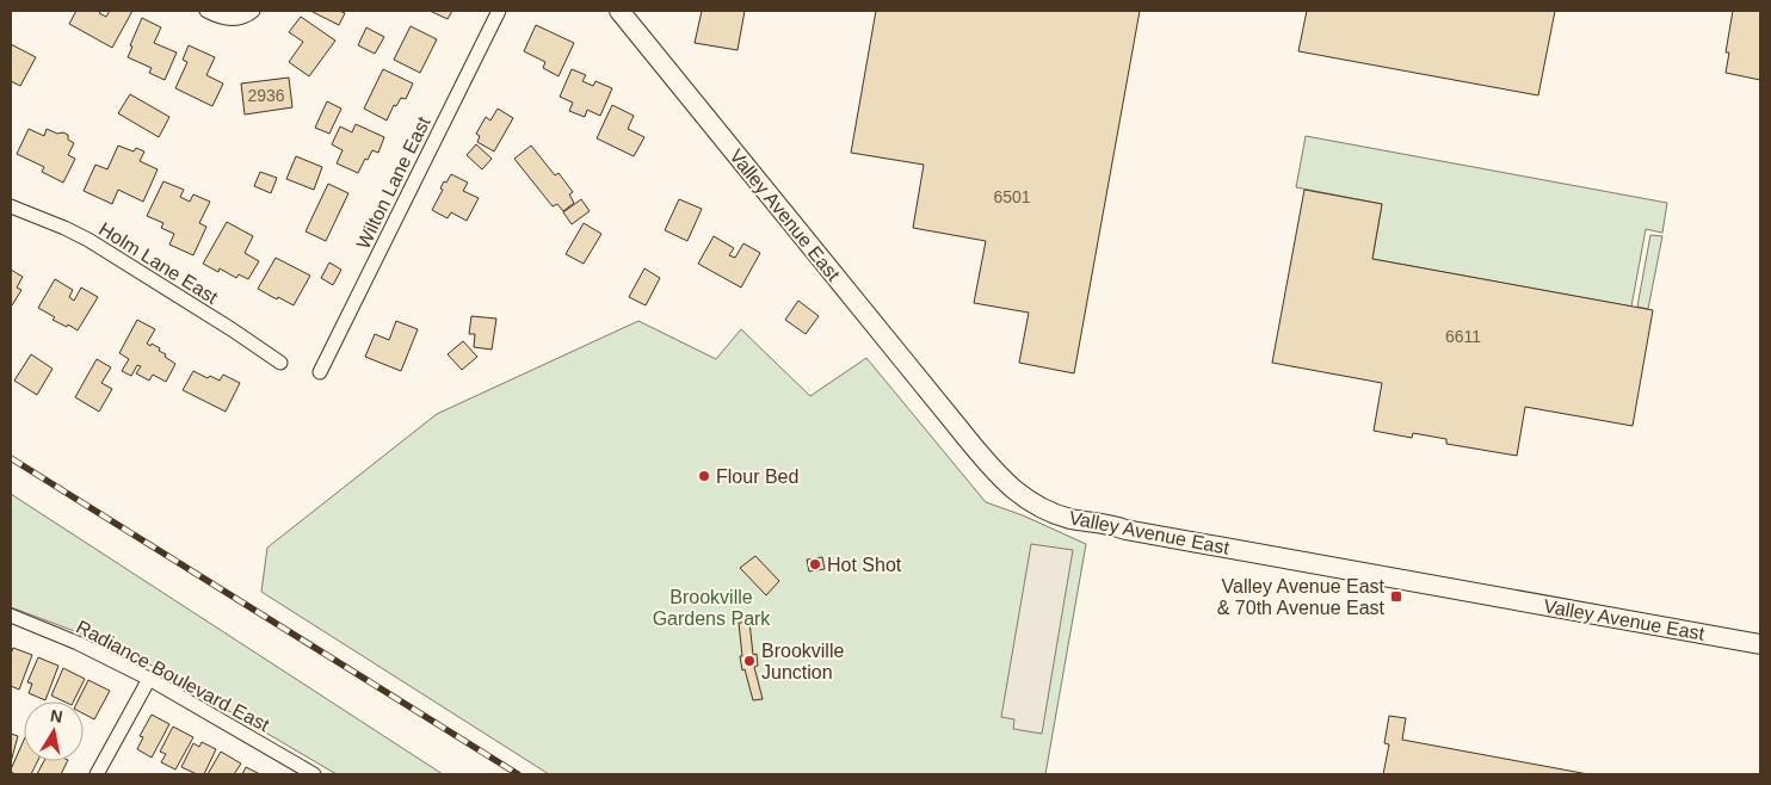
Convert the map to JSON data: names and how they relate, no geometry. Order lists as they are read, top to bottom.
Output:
{
  "streets": {
    "main road": ["Valley Avenue East"],
    "street": ["Wilton Lane East", "Holm Lane East", "Radiance Boulevard East"]
  },
  "parks": ["Brookville Gardens Park"],
  "places": {
    "other": ["Flour Bed", "Hot Shot", "Brookville Junction"],
    "transit": ["Valley Avenue East & 70th Avenue East"]
  },
  "house_numbers": ["2936", "6501", "6611"],
  "north": "top"
}
